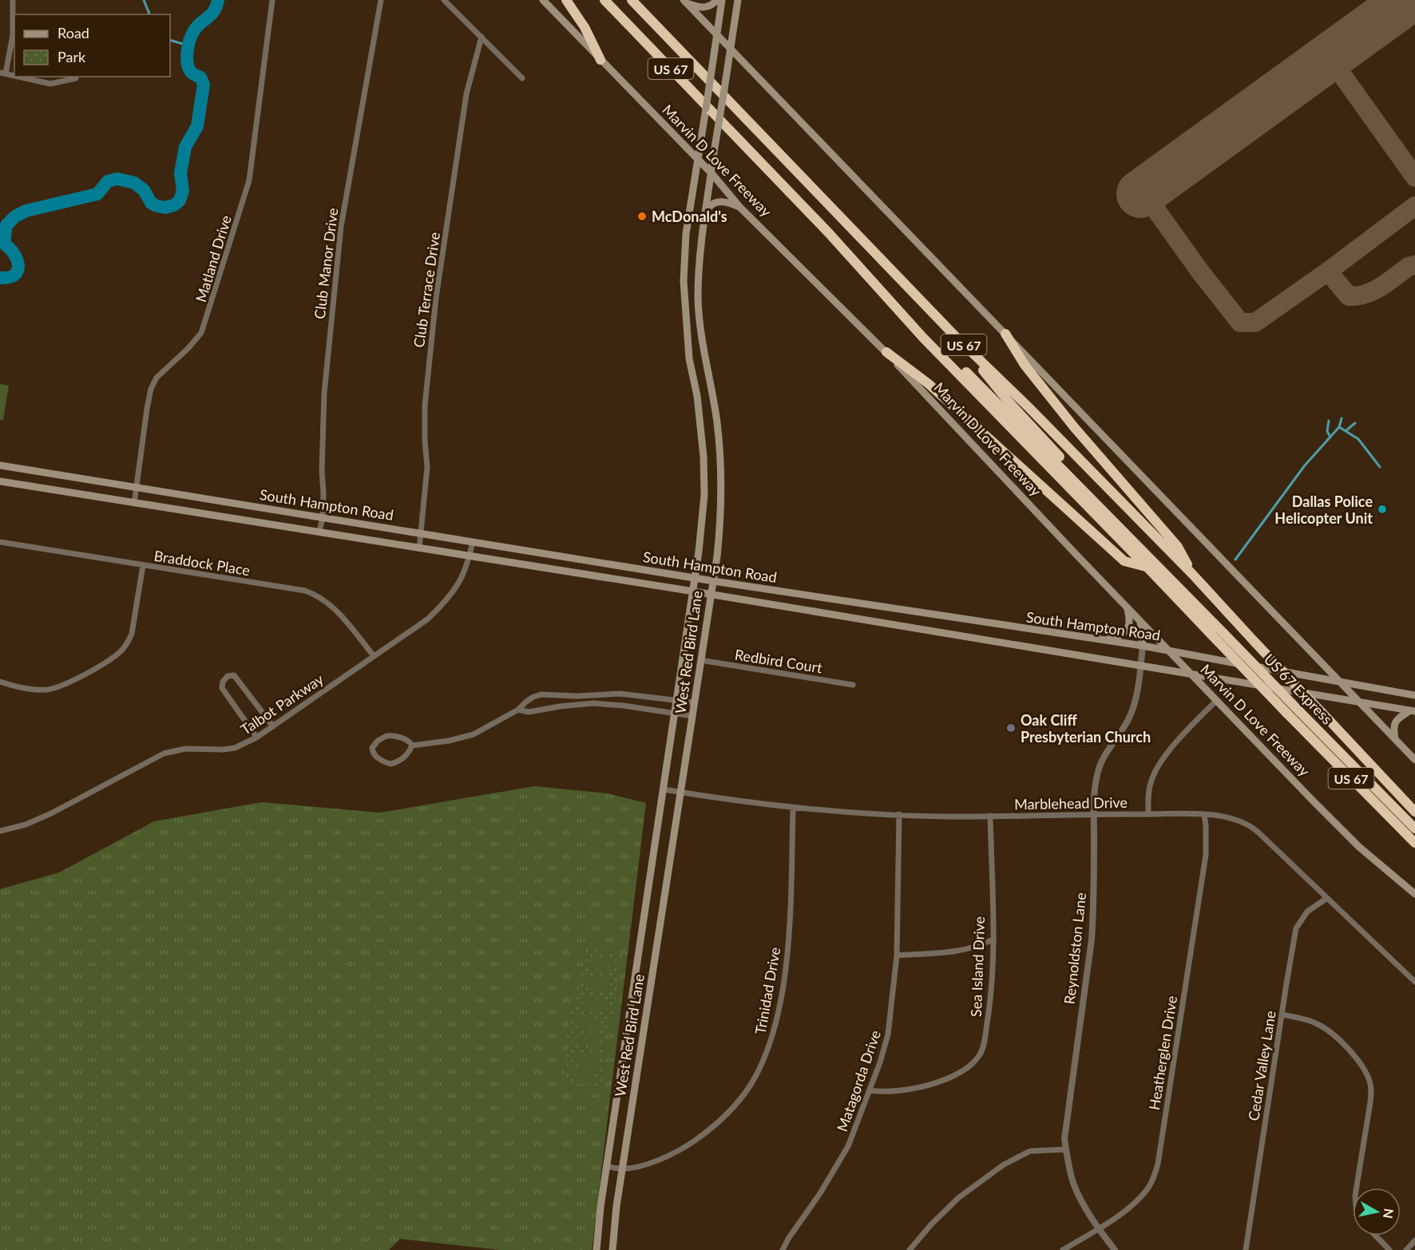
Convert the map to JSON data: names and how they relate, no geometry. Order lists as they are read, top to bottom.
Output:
{
  "streets": {
    "highway": ["US 67", "Marvin D Love Freeway", "US 67 Express"],
    "main road": ["South Hampton Road", "West Red Bird Lane"],
    "street": [
      "Matland Drive",
      "Club Manor Drive",
      "Club Terrace Drive",
      "Braddock Place",
      "Redbird Court",
      "Talbot Parkway",
      "Marblehead Drive",
      "Reynoldston Lane",
      "Sea Island Drive",
      "Trinidad Drive",
      "Heatherglen Drive",
      "Cedar Valley Lane",
      "Matagorda Drive"
    ]
  },
  "crossings": [
    ["Marvin D Love Freeway", "South Hampton Road"],
    ["Marvin D Love Freeway", "West Red Bird Lane"],
    ["Matland Drive", "South Hampton Road"],
    ["Club Manor Drive", "South Hampton Road"],
    ["Club Terrace Drive", "South Hampton Road"],
    ["South Hampton Road", "West Red Bird Lane"],
    ["South Hampton Road", "Talbot Parkway"],
    ["South Hampton Road", "Reynoldston Lane"],
    ["Braddock Place", "Talbot Parkway"],
    ["West Red Bird Lane", "Redbird Court"],
    ["West Red Bird Lane", "Marblehead Drive"],
    ["West Red Bird Lane", "Trinidad Drive"],
    ["Marblehead Drive", "Reynoldston Lane"],
    ["Marblehead Drive", "Sea Island Drive"],
    ["Marblehead Drive", "Trinidad Drive"],
    ["Marblehead Drive", "Heatherglen Drive"],
    ["Marblehead Drive", "Cedar Valley Lane"],
    ["Marblehead Drive", "Matagorda Drive"],
    ["Reynoldston Lane", "Heatherglen Drive"],
    ["Sea Island Drive", "Matagorda Drive"]
  ],
  "places": ["McDonald's", "Dallas Police Helicopter Unit", "Oak Cliff Presbyterian Church"],
  "legend": ["Road", "Park"],
  "north": "right"
}
